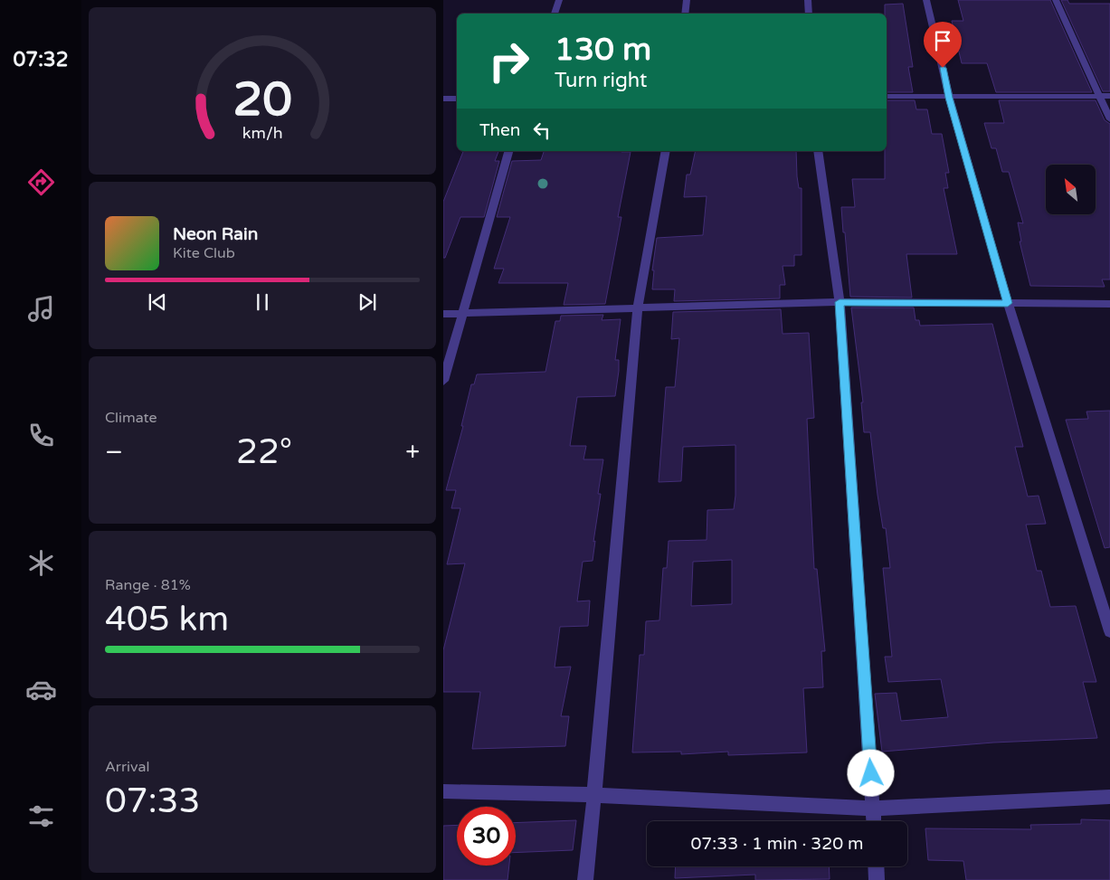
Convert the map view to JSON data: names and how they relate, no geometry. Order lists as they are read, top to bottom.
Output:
{
  "north": "top left",
  "page": {
    "tabs": "07:32",
    "turn": ["130 m", "Turn right"],
    "then": "Then",
    "song": ["Neon Rain", "Kite Club"],
    "tile": [
      "Climate",
      ["Range · 81%", "405 km"],
      ["Arrival", "07:33"]
    ],
    "heat": ["−", "22°", "+"],
    "limit": "30",
    "trip": "07:33 · 1 min · 320 m",
    "gauge": ["20", "km/h"]
  }
}
